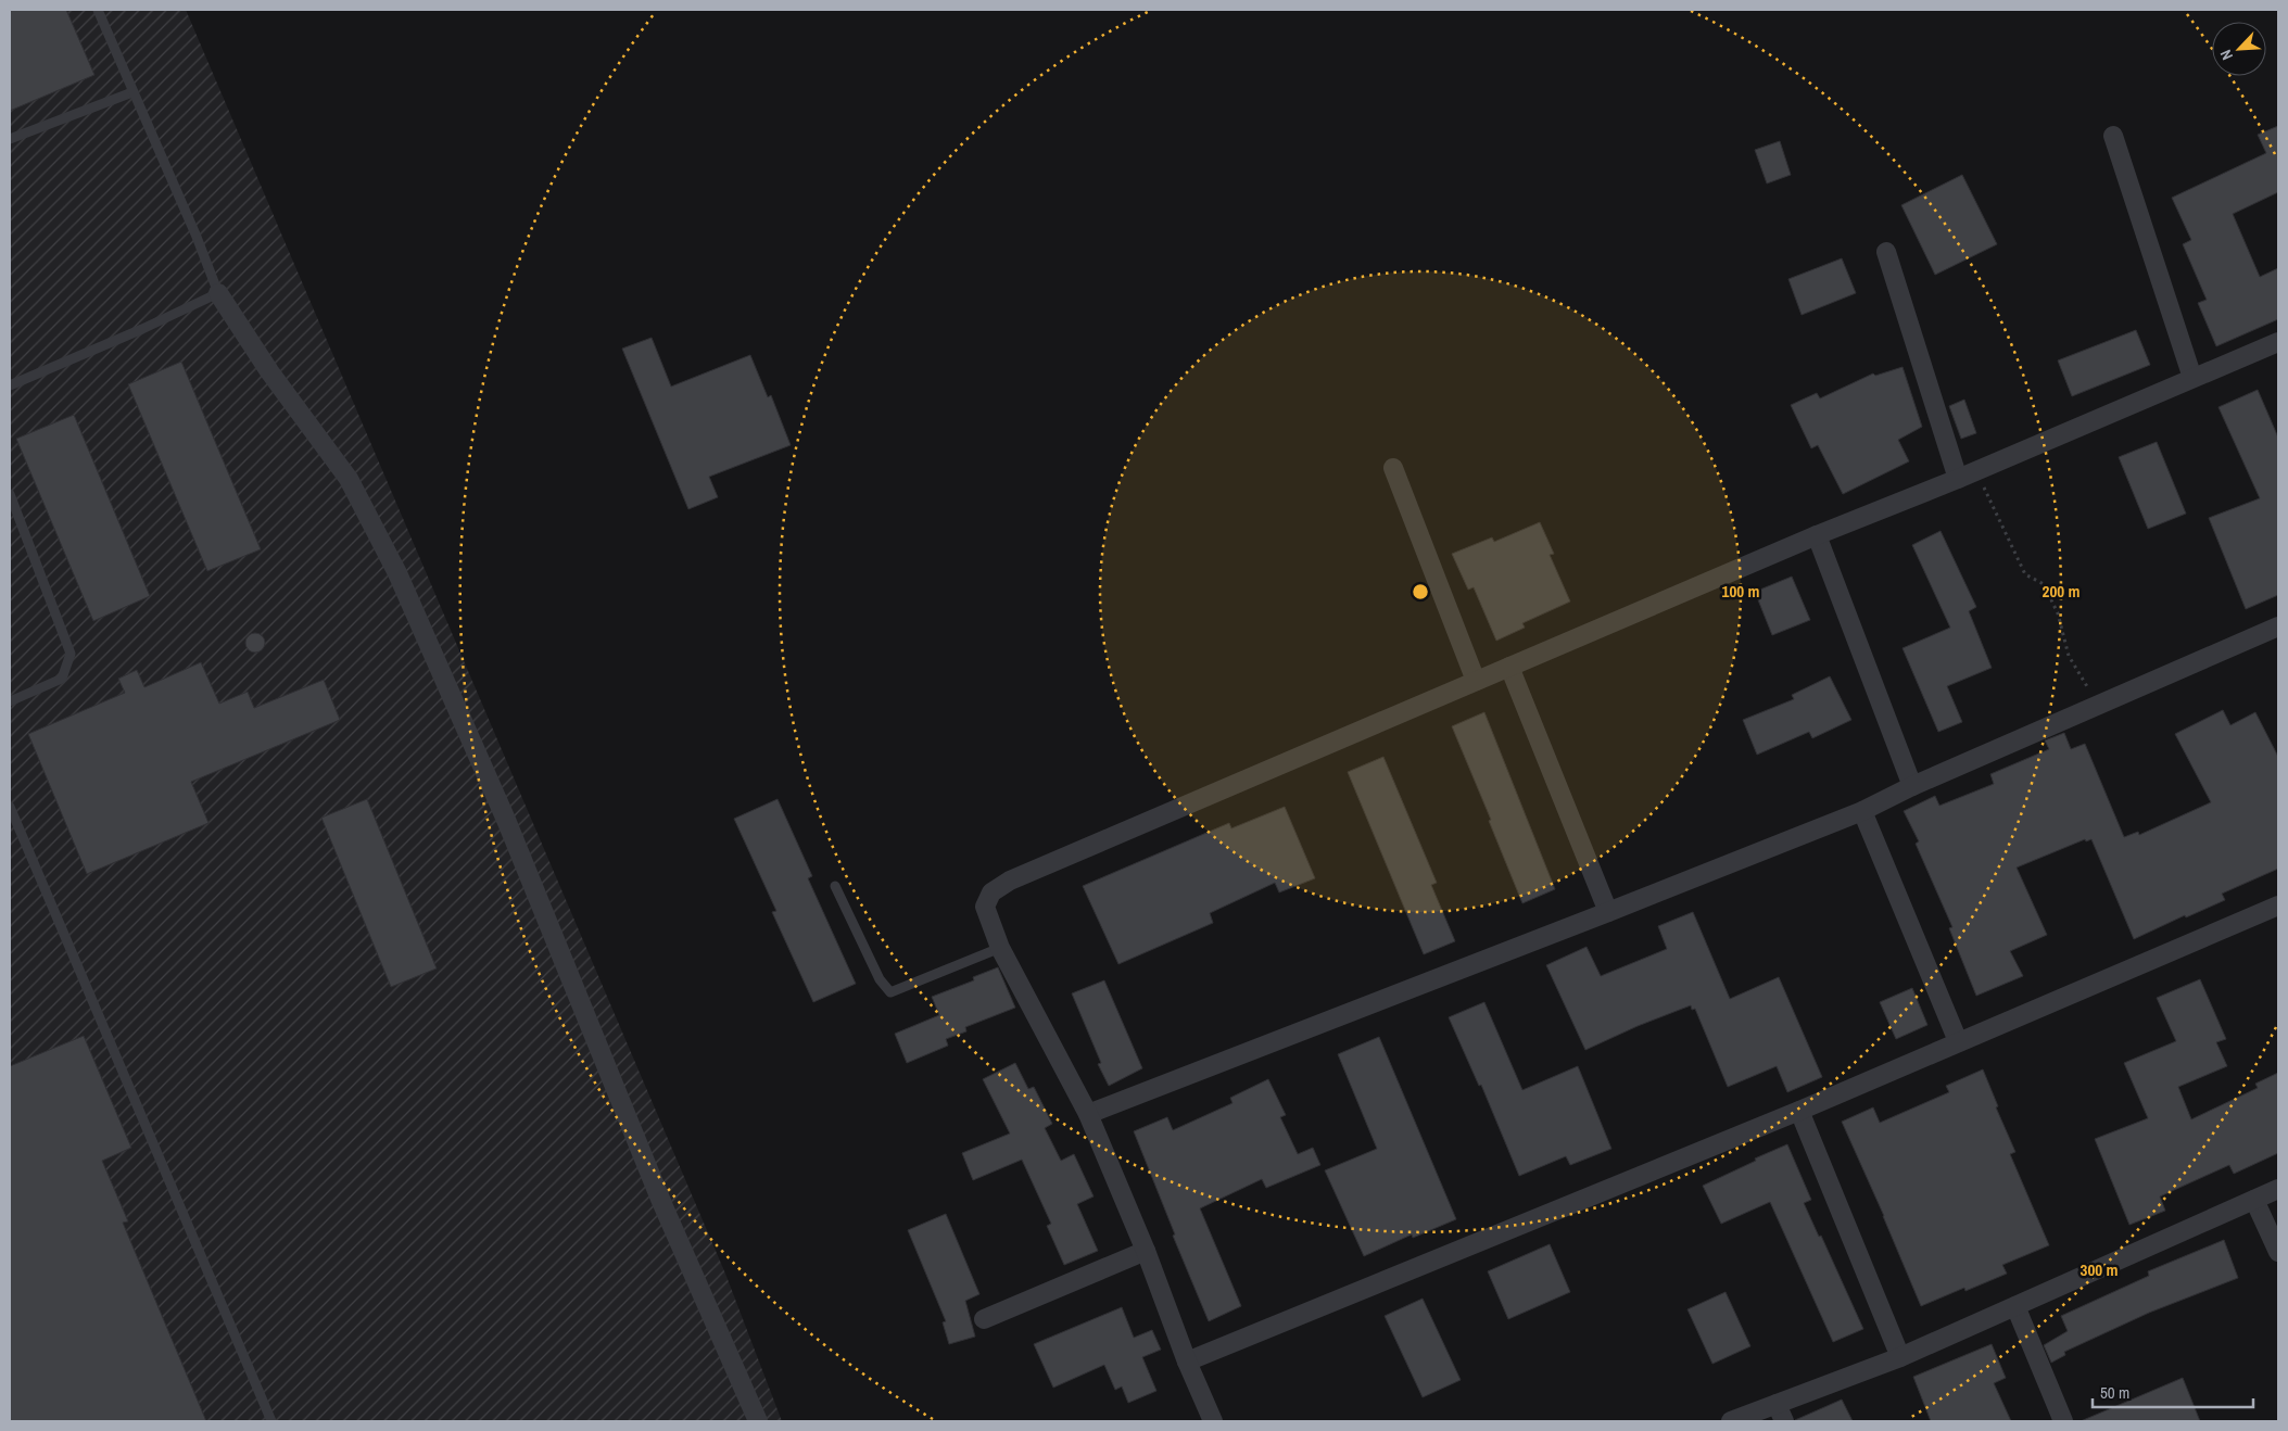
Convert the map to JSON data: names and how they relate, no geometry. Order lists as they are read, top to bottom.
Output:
{
  "scale_bar": "50 m",
  "north": "bottom left",
  "rings": ["100 m", "200 m", "300 m"]
}
